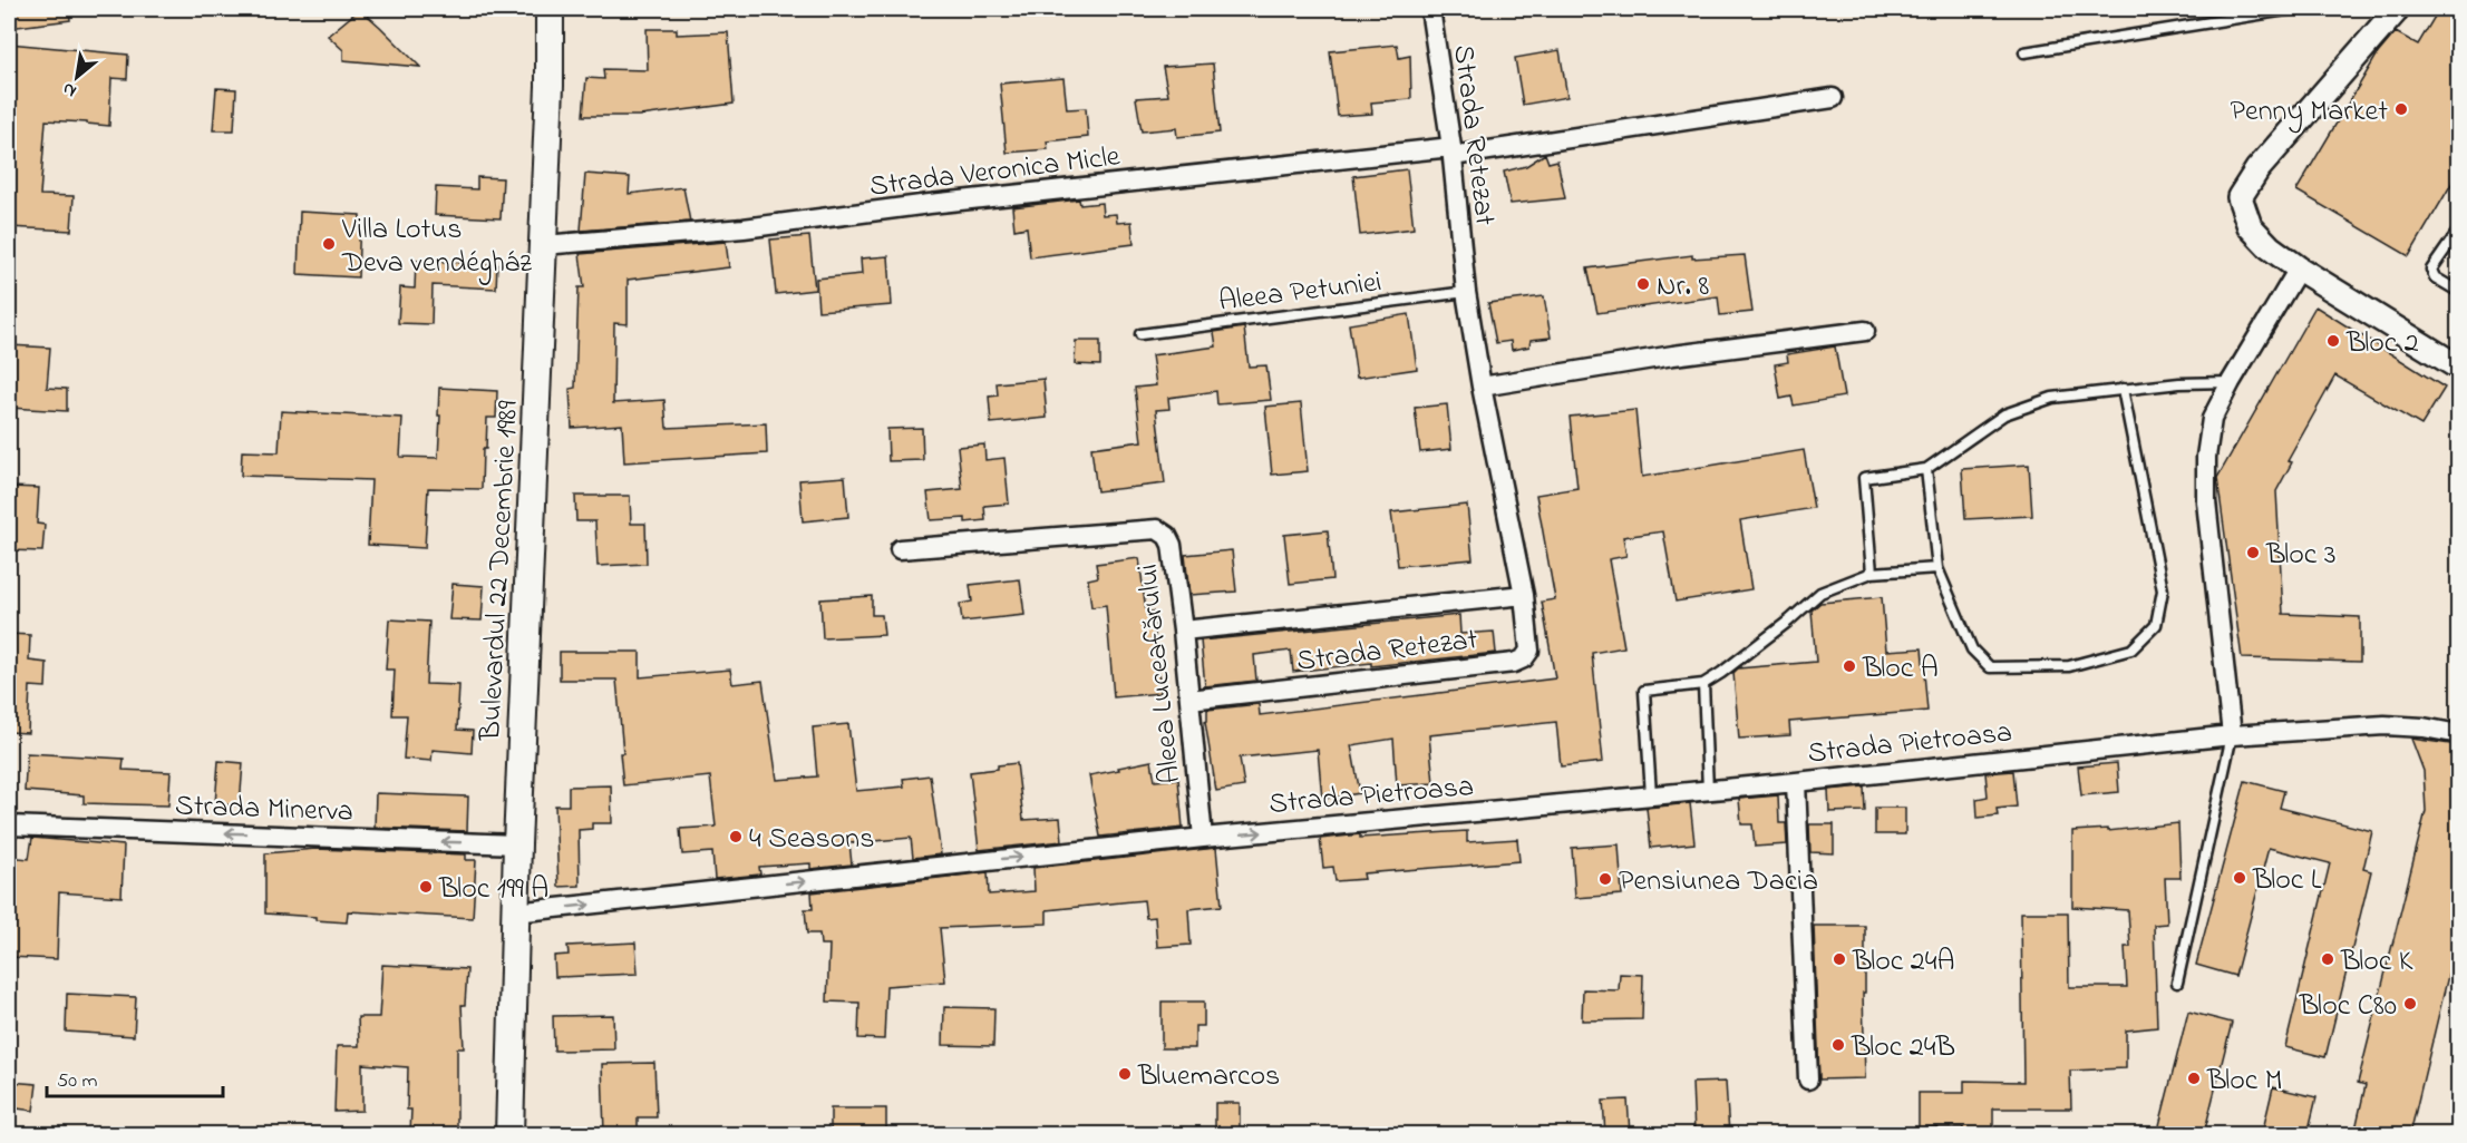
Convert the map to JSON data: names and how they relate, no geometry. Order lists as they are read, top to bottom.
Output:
{
  "streets": {
    "main road": ["Bulevardul 22 Decembrie 1989"],
    "street": [
      "Strada Retezat",
      "Strada Veronica Micle",
      "Aleea Luceafărului",
      "Strada Pietroasa",
      "Strada Minerva"
    ],
    "lane": ["Aleea Petuniei"]
  },
  "crossings": [
    ["Strada Retezat", "Strada Veronica Micle"],
    ["Strada Retezat", "Aleea Petuniei"],
    ["Strada Retezat", "Aleea Luceafărului"],
    ["Strada Veronica Micle", "Bulevardul 22 Decembrie 1989"],
    ["Bulevardul 22 Decembrie 1989", "Strada Pietroasa"],
    ["Bulevardul 22 Decembrie 1989", "Strada Minerva"],
    ["Aleea Luceafărului", "Strada Pietroasa"]
  ],
  "one_way": ["Strada Pietroasa", "Strada Minerva"],
  "places": [
    "Penny Market",
    "Villa Lotus Deva vendégház",
    "Nr. 8",
    "Bloc 2",
    "Bloc 3",
    "Bloc A",
    "4 Seasons",
    "Bloc L",
    "Pensiunea Dacia",
    "Bloc 199 A",
    "Bloc 24A",
    "Bloc K",
    "Bloc C80",
    "Bloc 24B",
    "Bluemarcos",
    "Bloc M"
  ],
  "scale_bar": "50 m",
  "north": "bottom left"
}
